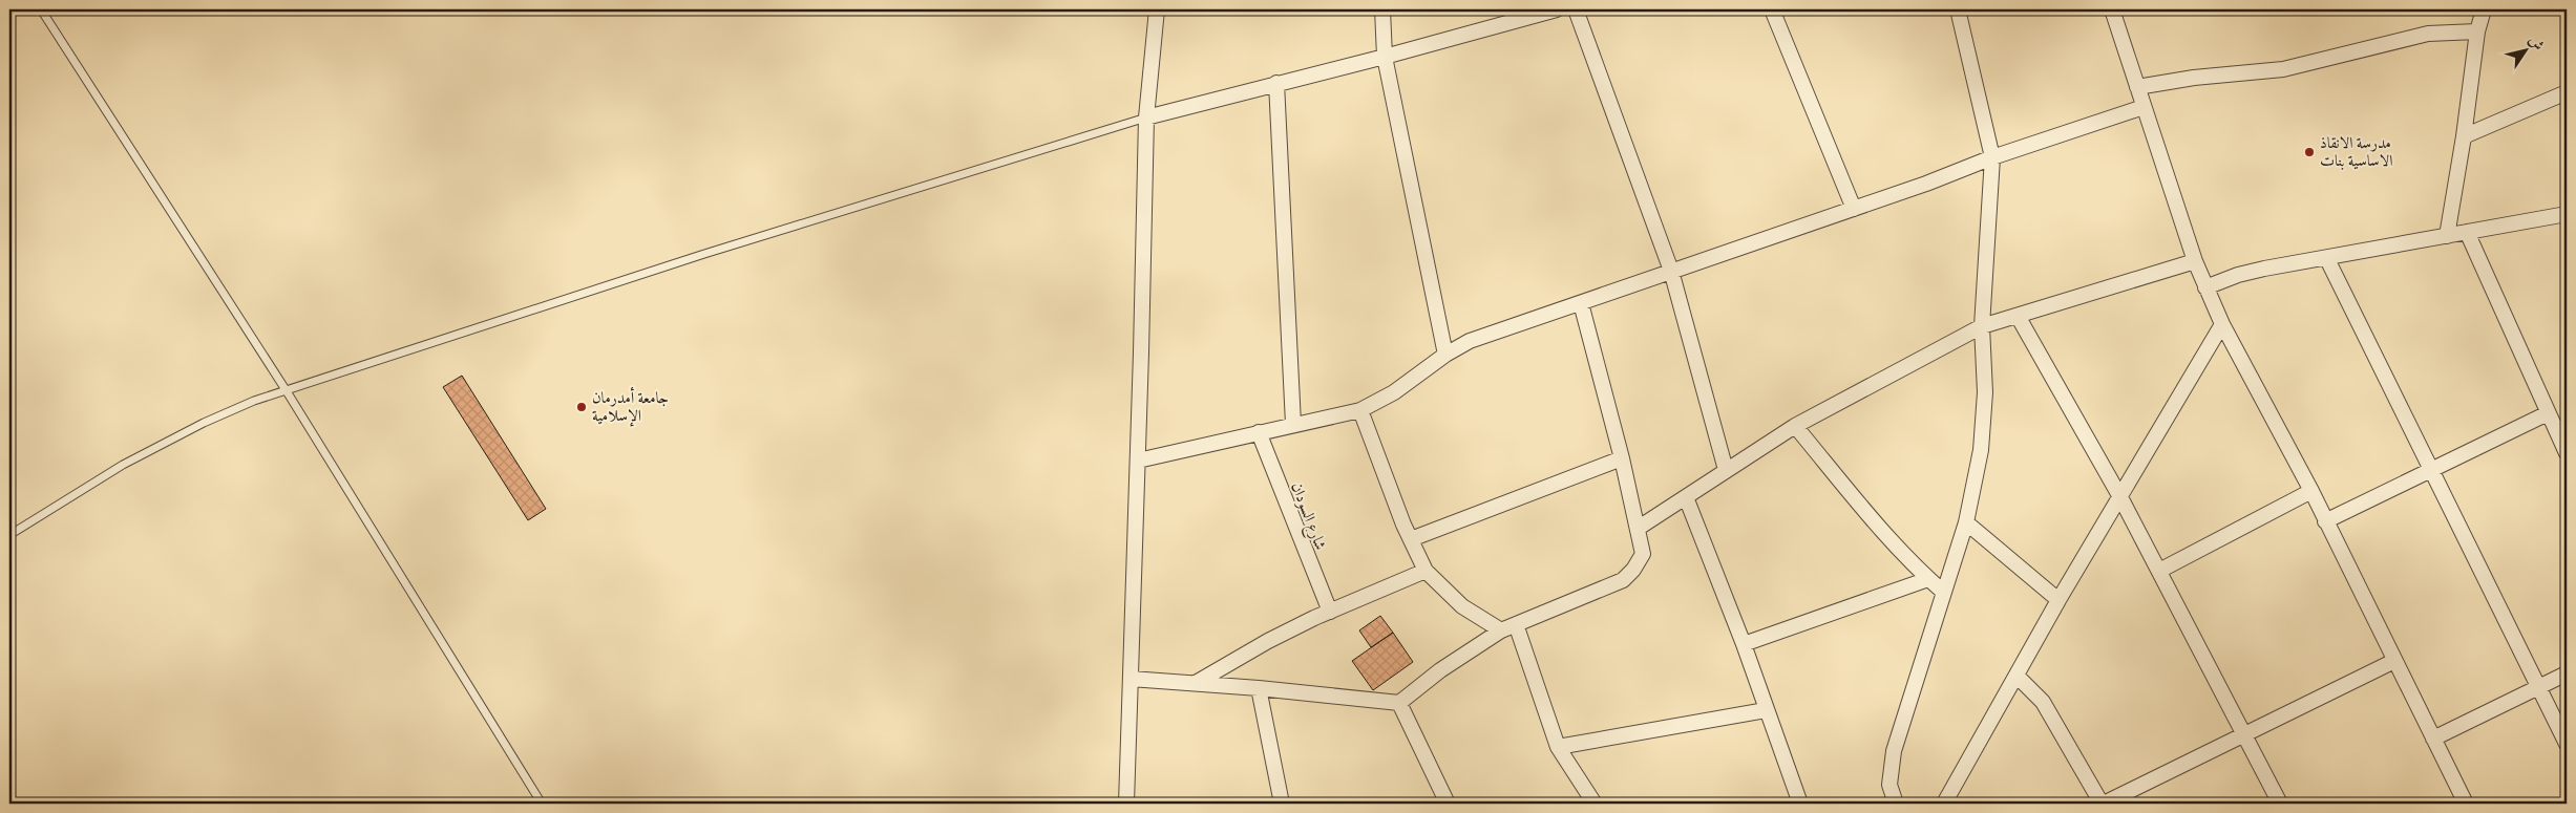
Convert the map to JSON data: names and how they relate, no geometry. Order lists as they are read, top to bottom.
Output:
{
  "streets": {
    "street": ["شارع السودان"]
  },
  "places": ["مدرسة الانقاذ الاساسية بنات", "جامعة أمدرمان الإسلامية"],
  "north": "top right"
}
